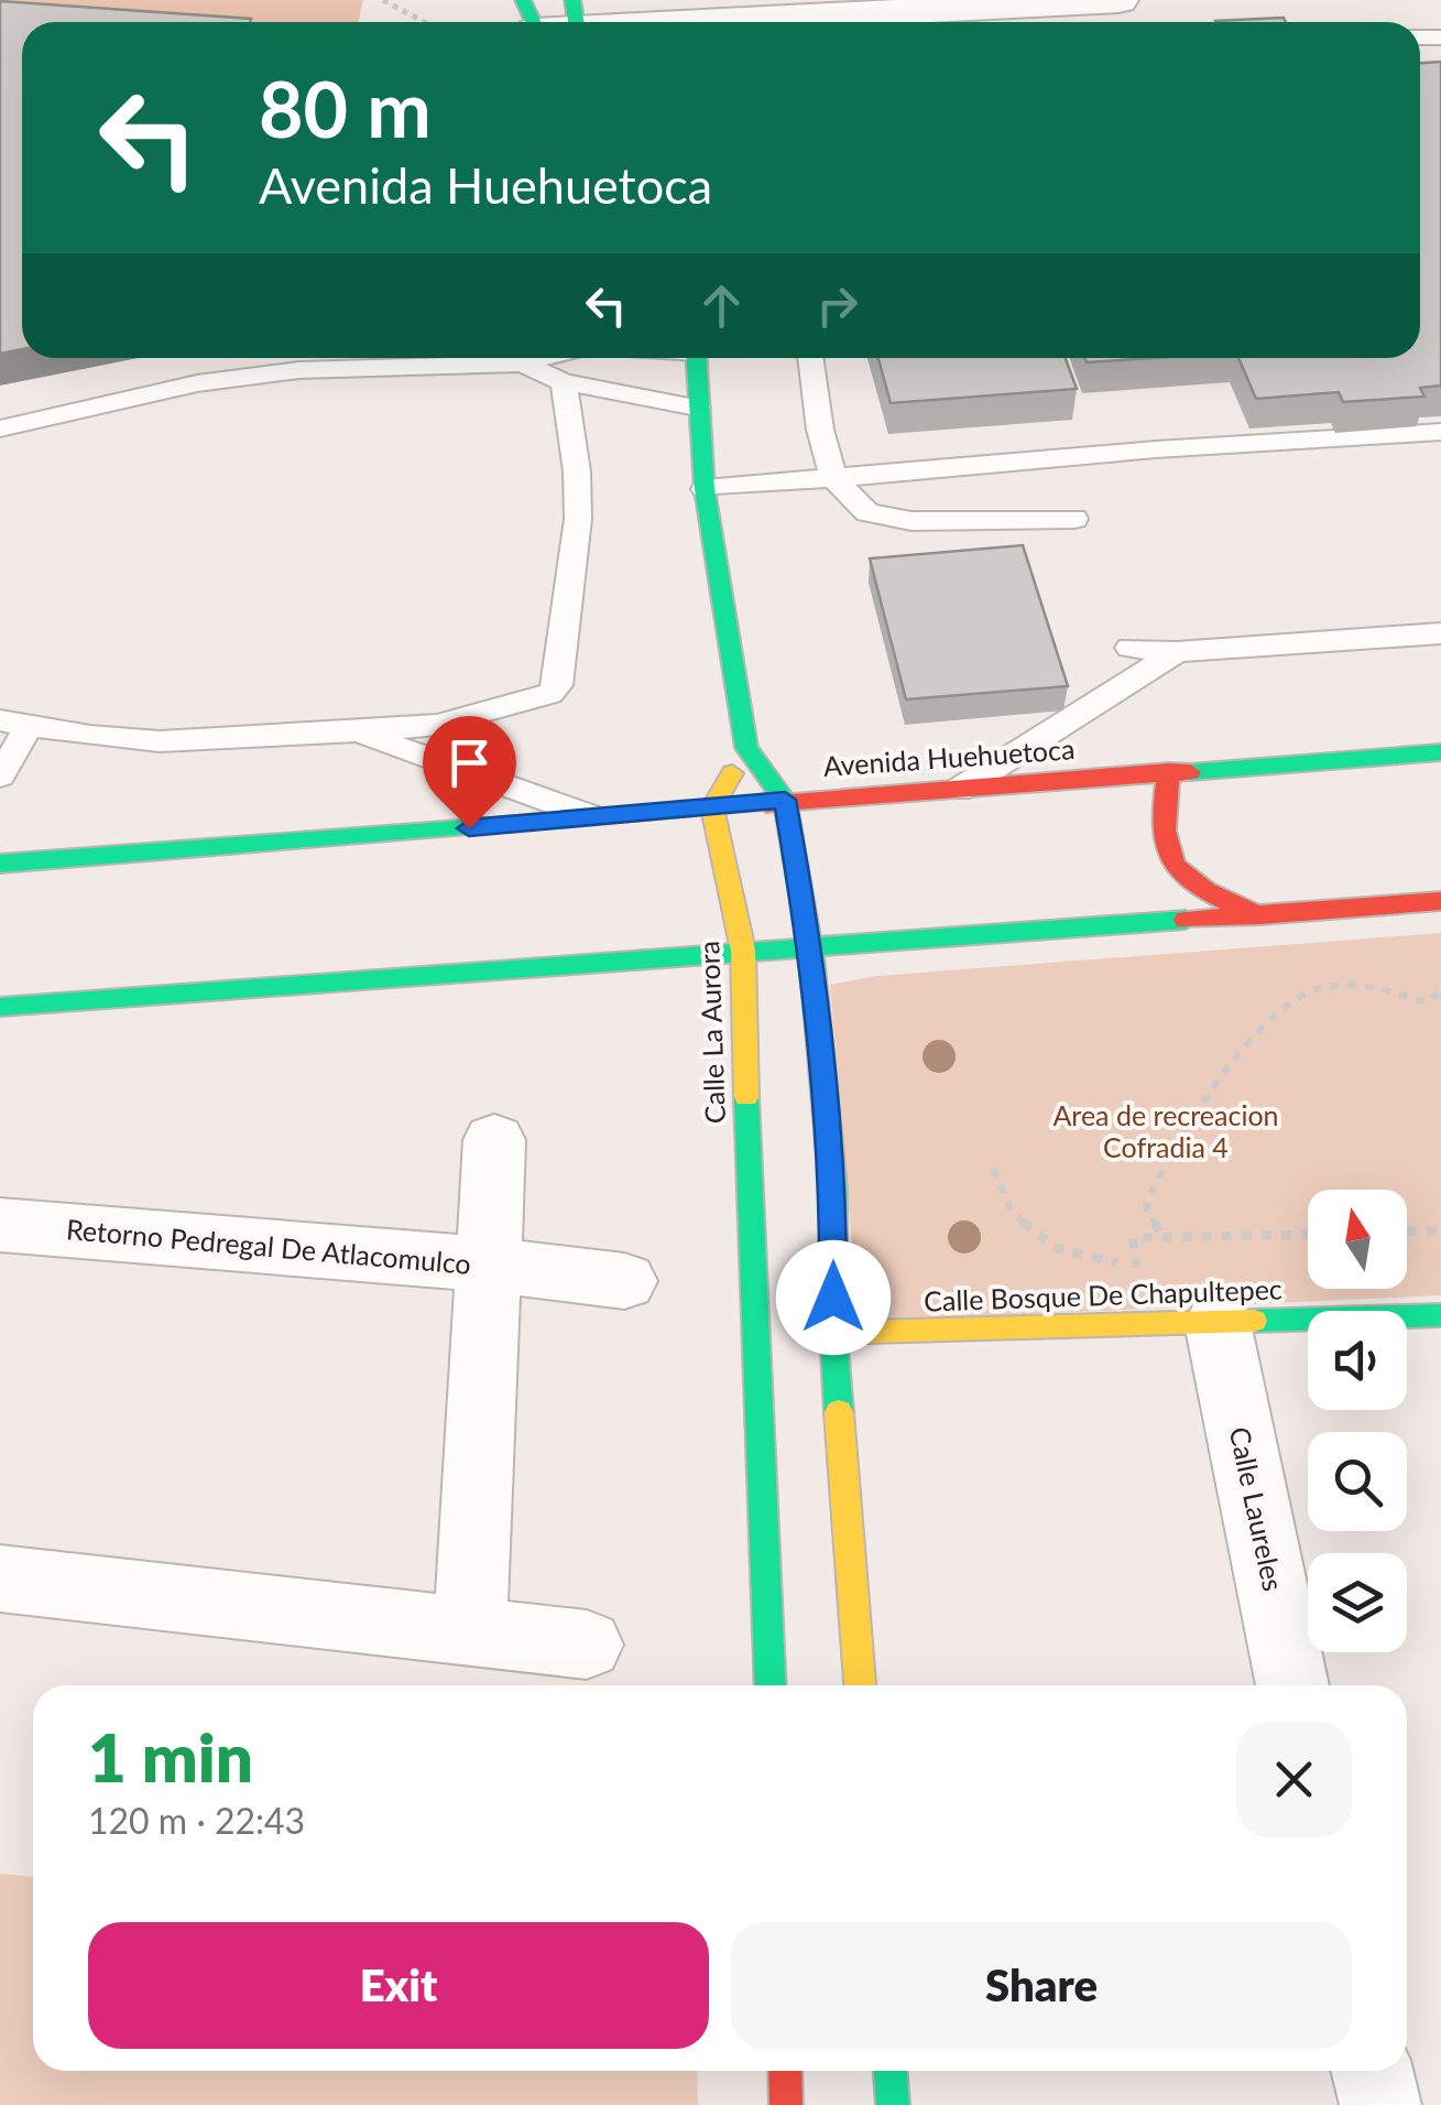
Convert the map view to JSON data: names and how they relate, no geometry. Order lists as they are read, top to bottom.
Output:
{
  "streets": {
    "street": [
      "Avenida Huehuetoca",
      "Calle La Aurora",
      "Retorno Pedregal De Atlacomulco",
      "Calle Bosque De Chapultepec",
      "Calle Laureles"
    ]
  },
  "crossings": [
    ["Avenida Huehuetoca", "Calle La Aurora"],
    ["Calle Bosque De Chapultepec", "Calle Laureles"]
  ],
  "parks": ["Area de recreacion Cofradia 4"],
  "north": "top",
  "page": {
    "turn": ["80 m", "Avenida Huehuetoca"],
    "heading": ["1 min", "120 m · 22:43"],
    "buttons": ["Exit", "Share"]
  }
}
